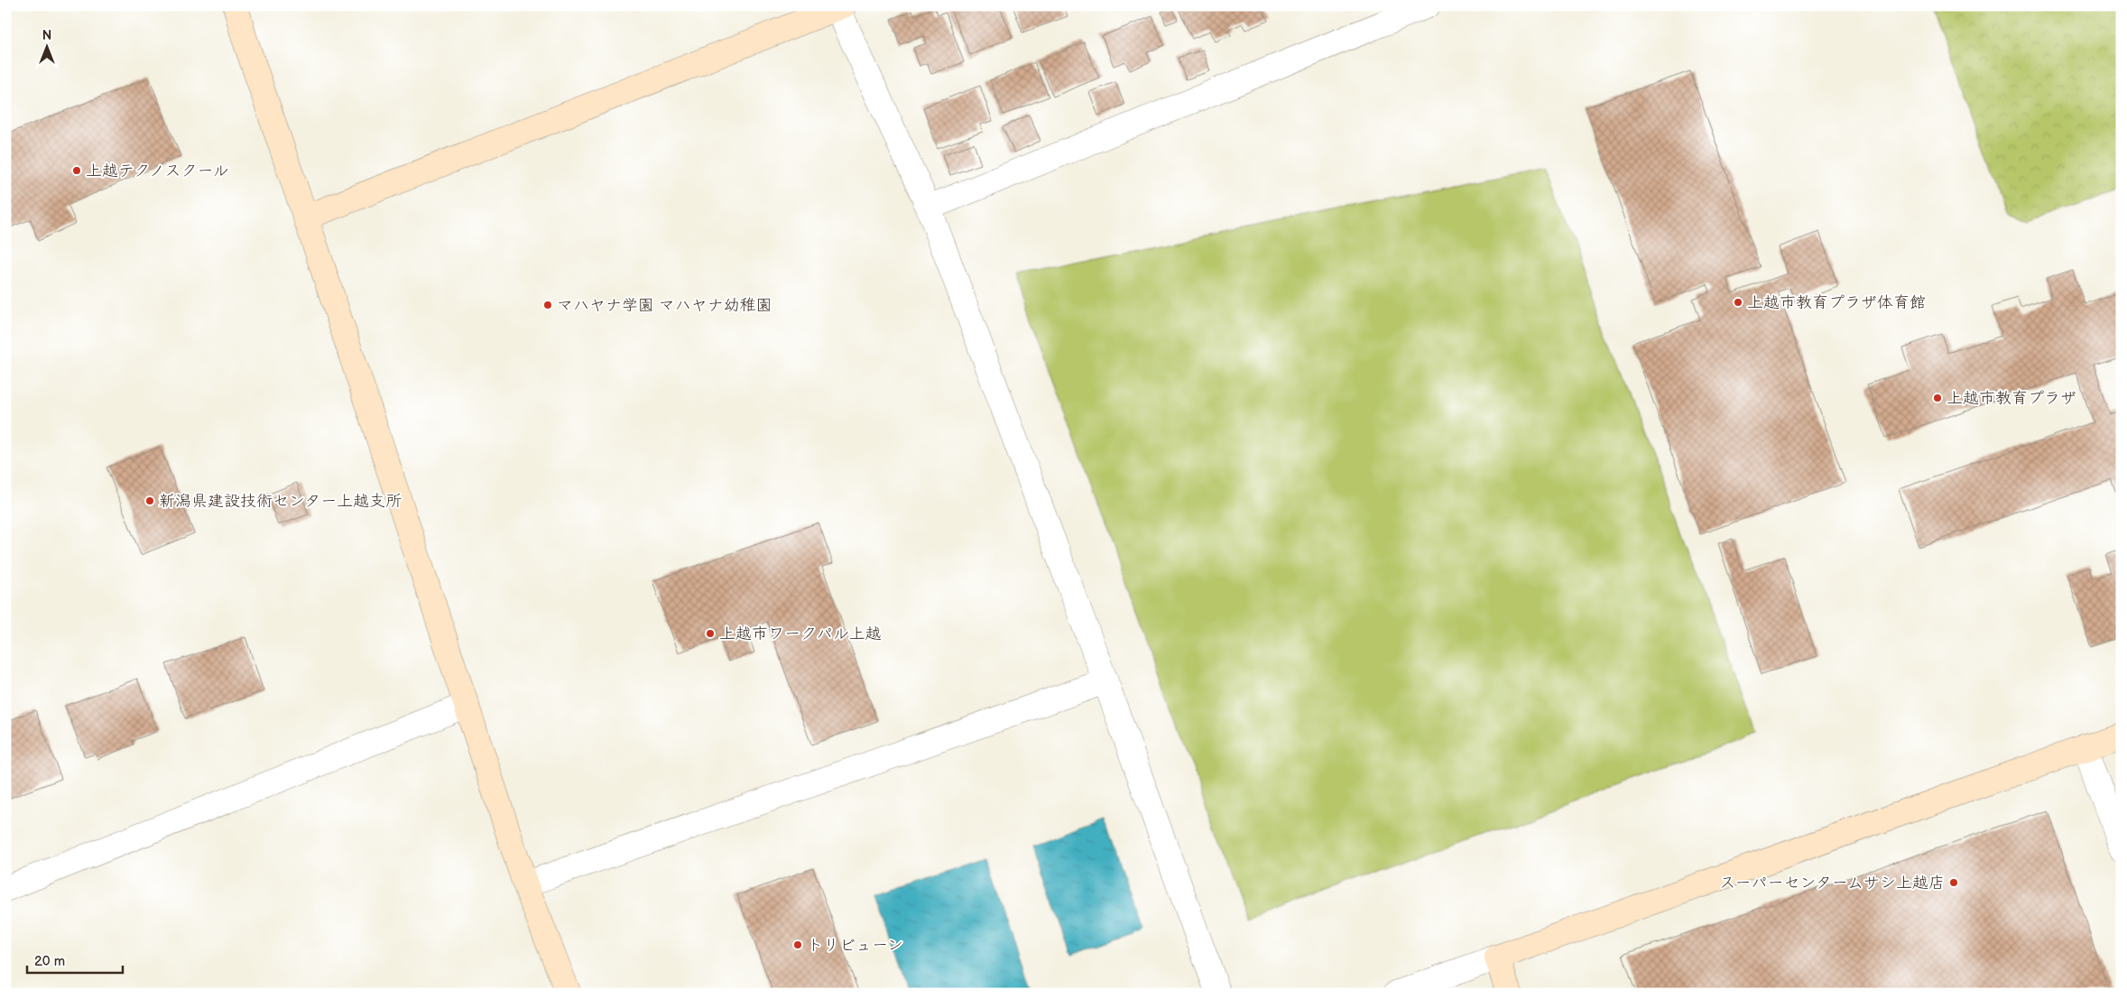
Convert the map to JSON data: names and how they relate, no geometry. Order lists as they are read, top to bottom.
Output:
{
  "places": [
    "上越テクノスクール",
    "上越市教育プラザ体育館",
    "マハヤナ学園 マハヤナ幼稚園",
    "上越市教育プラザ",
    "新潟県建設技術センター上越支所",
    "上越市ワークパル上越",
    "スーパーセンタームサシ上越店",
    "トリビューン"
  ],
  "scale_bar": "20 m",
  "north": "top"
}
